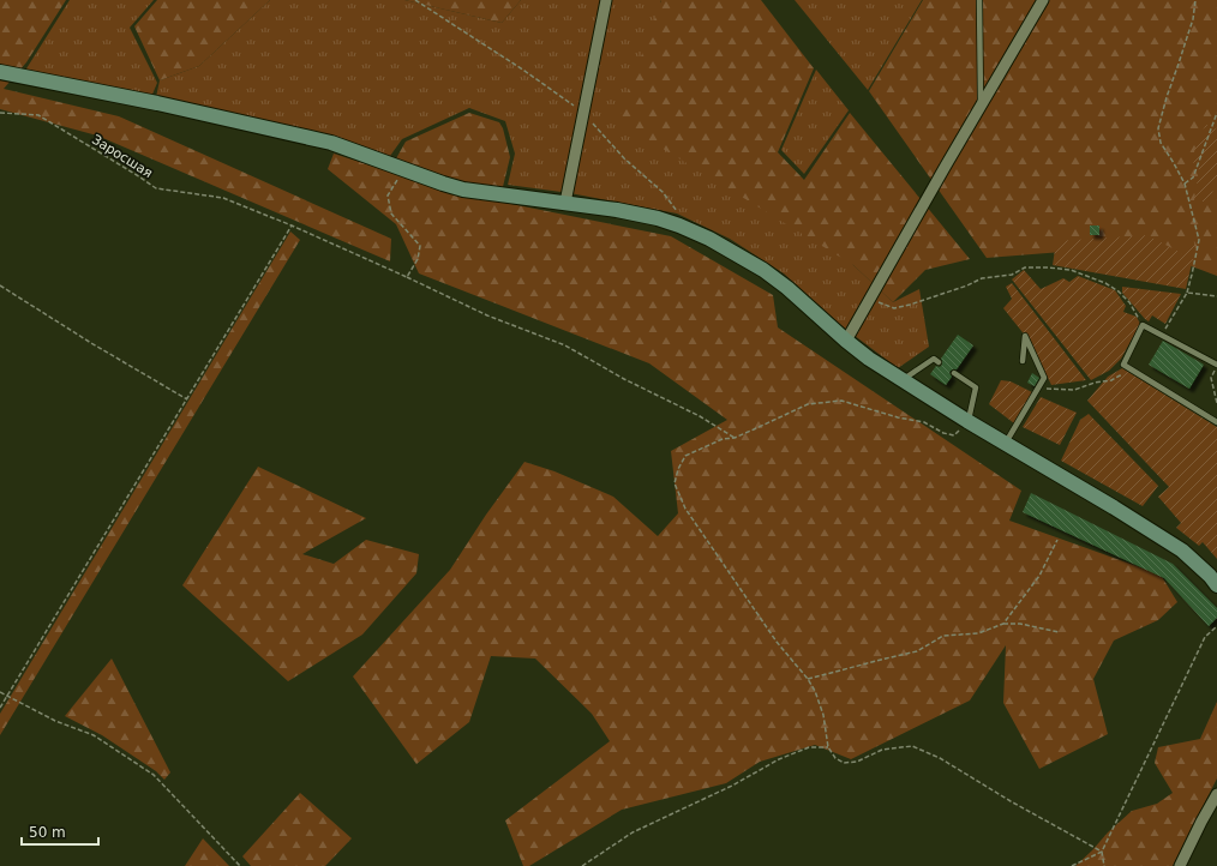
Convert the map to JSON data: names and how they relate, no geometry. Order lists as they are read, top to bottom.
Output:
{
  "streets": {
    "path": ["Заросшая"]
  },
  "scale_bar": "50 m"
}
